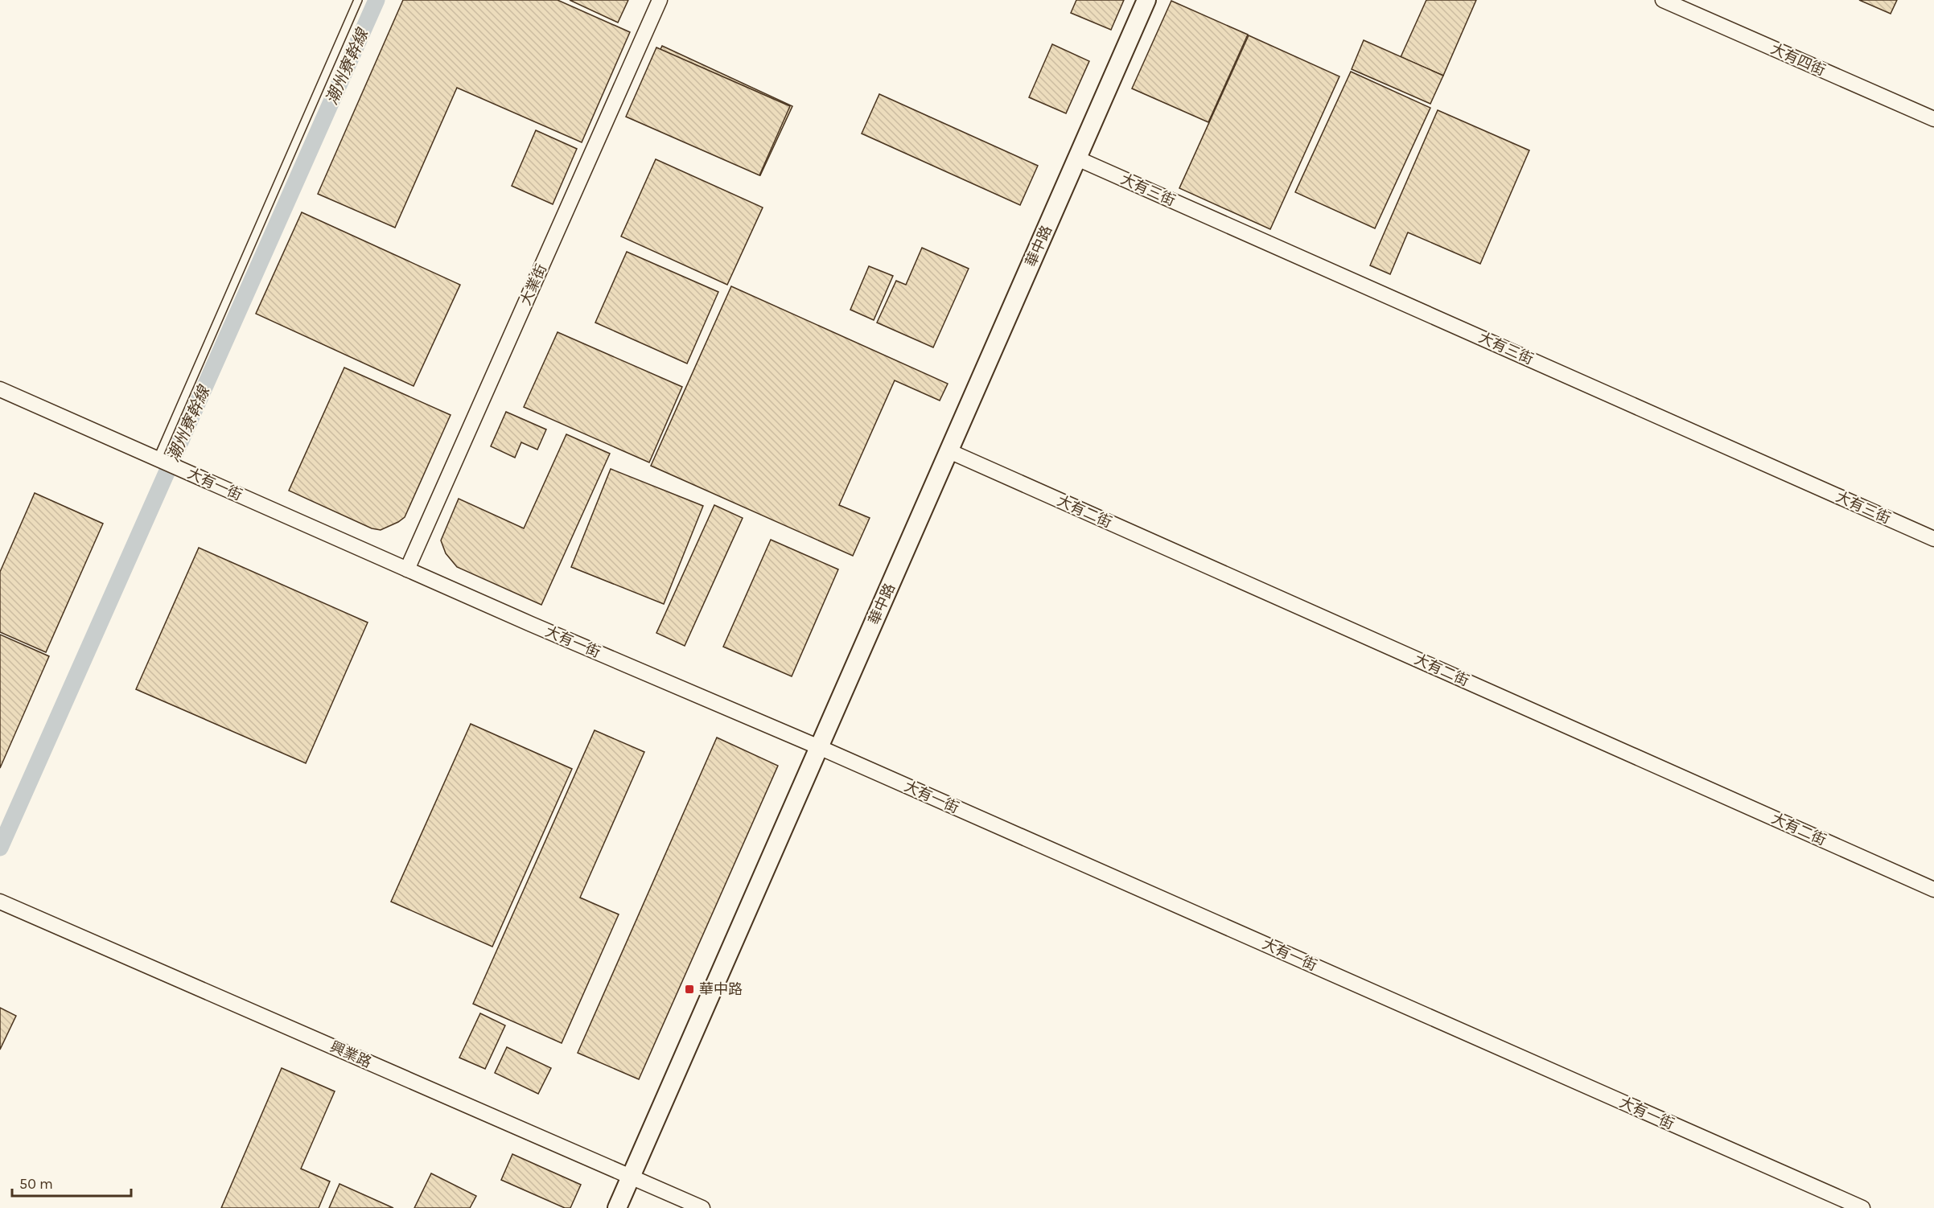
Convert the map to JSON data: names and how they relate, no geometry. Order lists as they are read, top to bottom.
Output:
{
  "streets": {
    "street": [
      "大有四街",
      "大有三街",
      "華中路",
      "大業街",
      "大有一街",
      "大有二街",
      "興業路"
    ]
  },
  "crossings": [
    ["大有三街", "華中路"],
    ["華中路", "大有一街"],
    ["華中路", "大有二街"],
    ["華中路", "興業路"],
    ["大業街", "大有一街"]
  ],
  "water": ["潮州寮幹線"],
  "places": {
    "transit": ["華中路"]
  },
  "scale_bar": "50 m"
}
